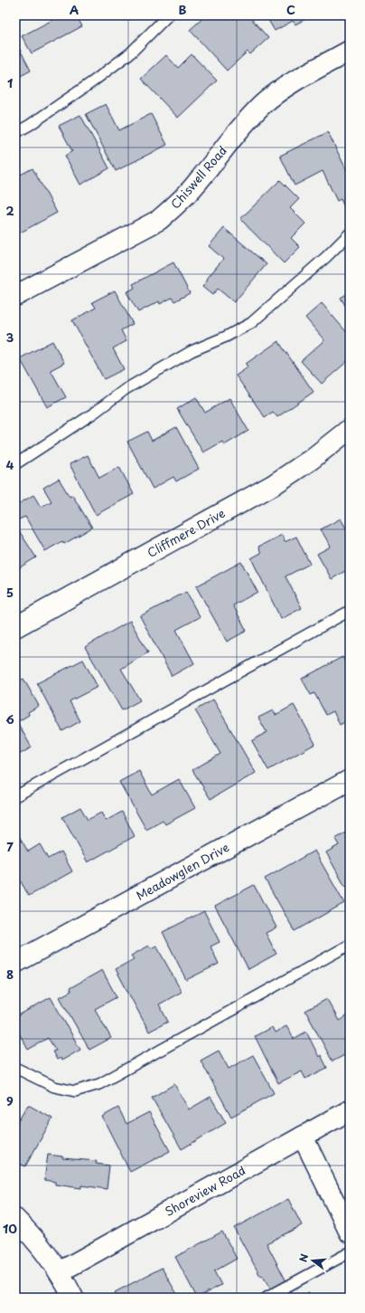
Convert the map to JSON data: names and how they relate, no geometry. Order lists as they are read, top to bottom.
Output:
{
  "streets": {
    "street": [
      "Chiswell Road",
      "Cliffmere Drive",
      "Meadowglen Drive",
      "Shoreview Road"
    ]
  },
  "north": "left",
  "grid": {
    "columns": ["A", "B", "C"],
    "rows": [
      "1",
      "2",
      "3",
      "4",
      "5",
      "6",
      "7",
      "8",
      "9",
      "10"
    ]
  }
}
